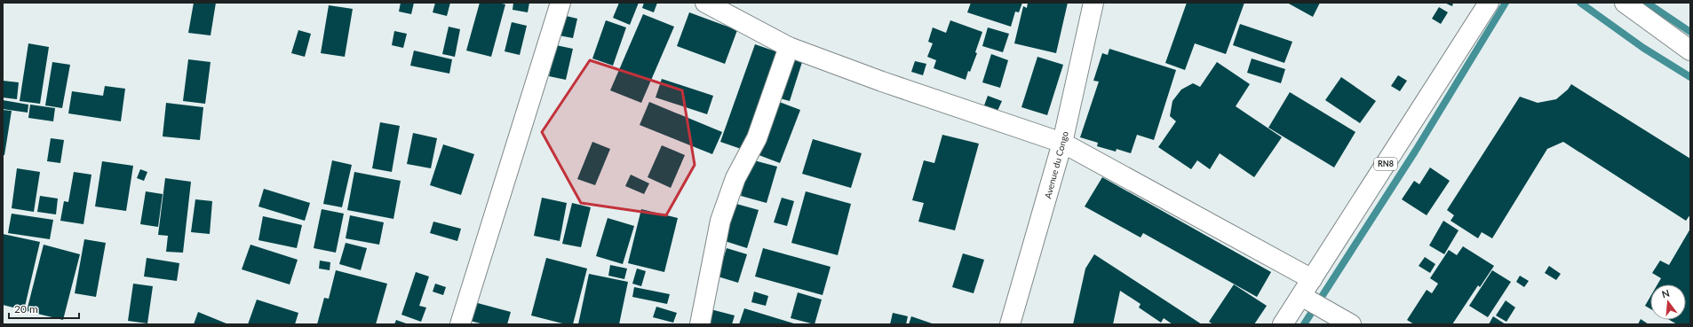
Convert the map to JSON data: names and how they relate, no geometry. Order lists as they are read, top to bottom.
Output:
{
  "streets": {
    "street": ["RN8", "Avenue du Congo"]
  },
  "scale_bar": "20 m",
  "north": "top"
}
